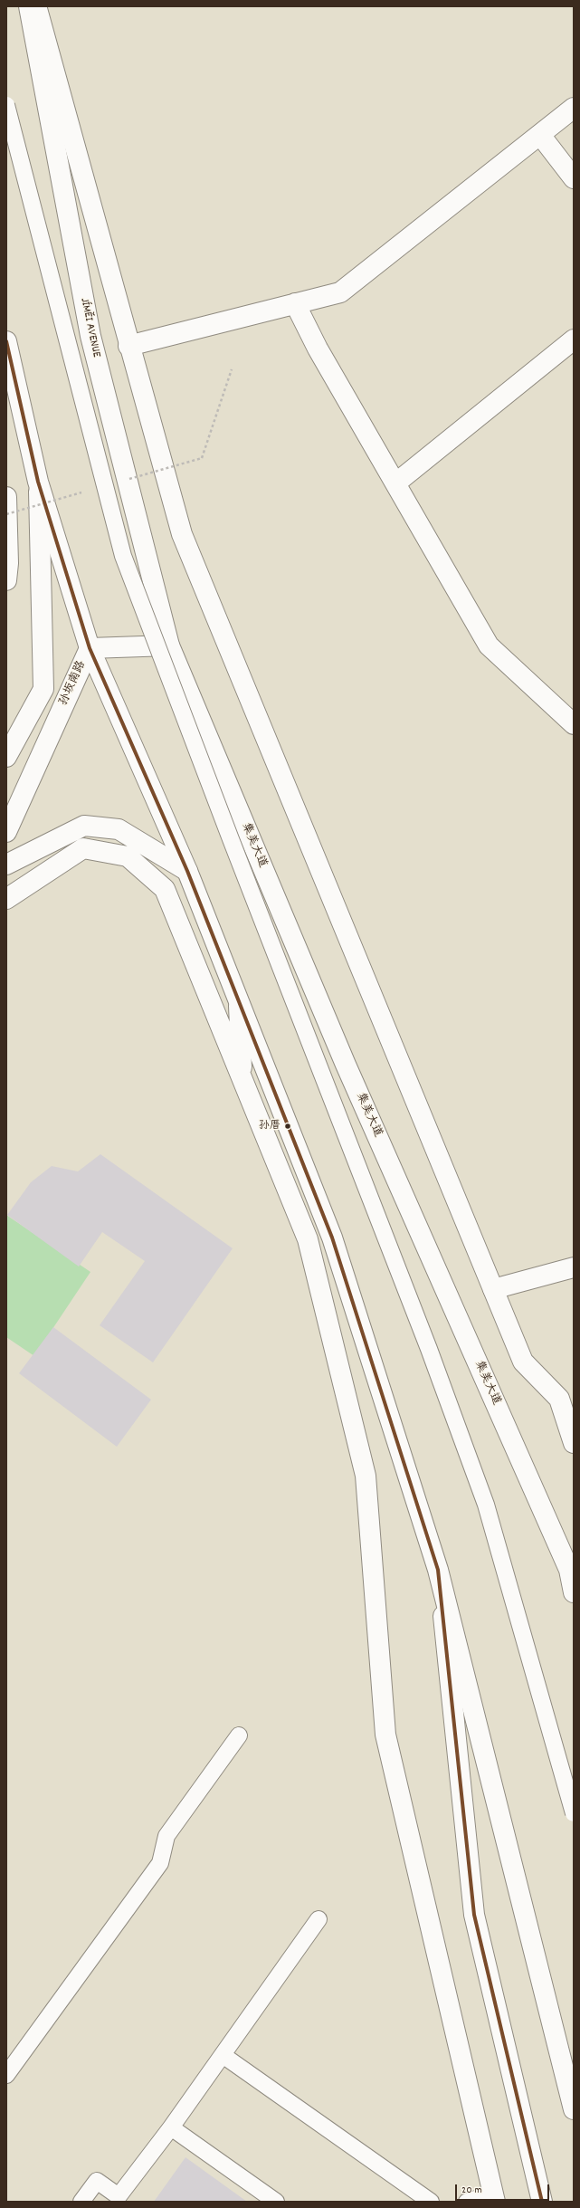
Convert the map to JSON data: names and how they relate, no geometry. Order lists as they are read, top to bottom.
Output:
{
  "streets": {
    "main road": ["JÍMĚI AVENUE", "孙坂南路", "集美大道"]
  },
  "crossings": [
    ["JÍMĚI AVENUE", "集美大道"]
  ],
  "places": ["孙厝"],
  "scale_bar": "20 m"
}
